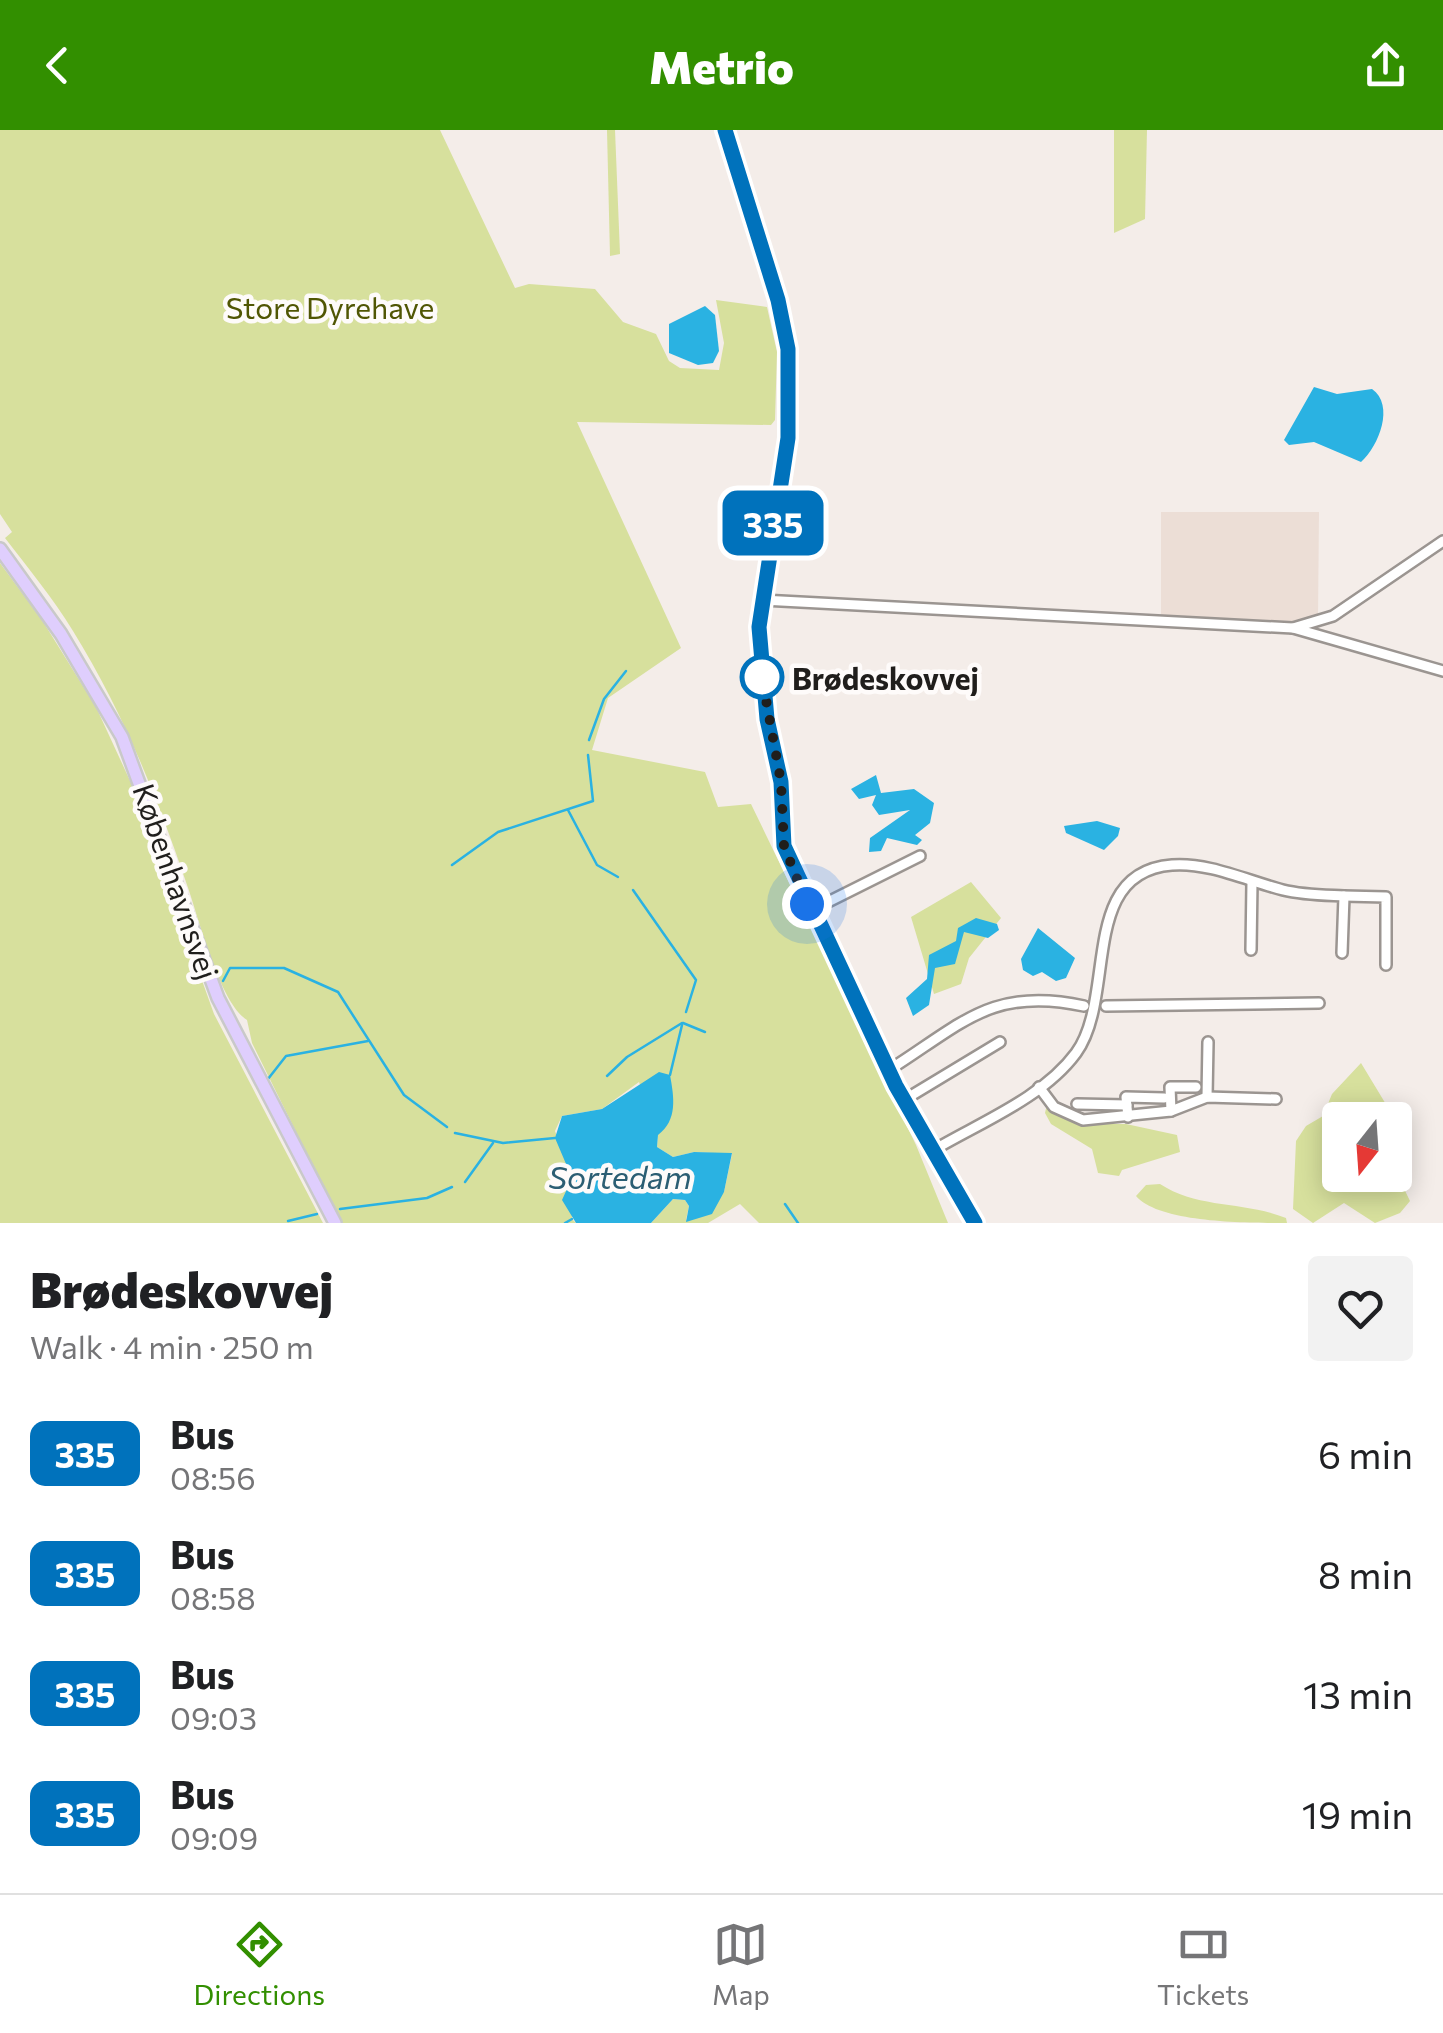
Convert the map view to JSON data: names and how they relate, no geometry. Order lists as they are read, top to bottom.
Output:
{
  "streets": {
    "main road": ["Københavnsvej"]
  },
  "water": ["Sortedam"],
  "parks": ["Store Dyrehave"],
  "places": ["Brødeskovvej"],
  "lines": ["bus line 335"],
  "north": "bottom",
  "page": {
    "header": "Metrio",
    "on_map": "335",
    "heading": ["Brødeskovvej", "Walk · 4 min · 250 m"],
    "list": [
      {
        "mark": "335",
        "name": "Bus",
        "note": "08:56",
        "value": "6 min"
      },
      {
        "mark": "335",
        "name": "Bus",
        "note": "08:58",
        "value": "8 min"
      },
      {
        "mark": "335",
        "name": "Bus",
        "note": "09:03",
        "value": "13 min"
      },
      {
        "mark": "335",
        "name": "Bus",
        "note": "09:09",
        "value": "19 min"
      }
    ],
    "tabs": ["Directions", "Map", "Tickets"]
  }
}
